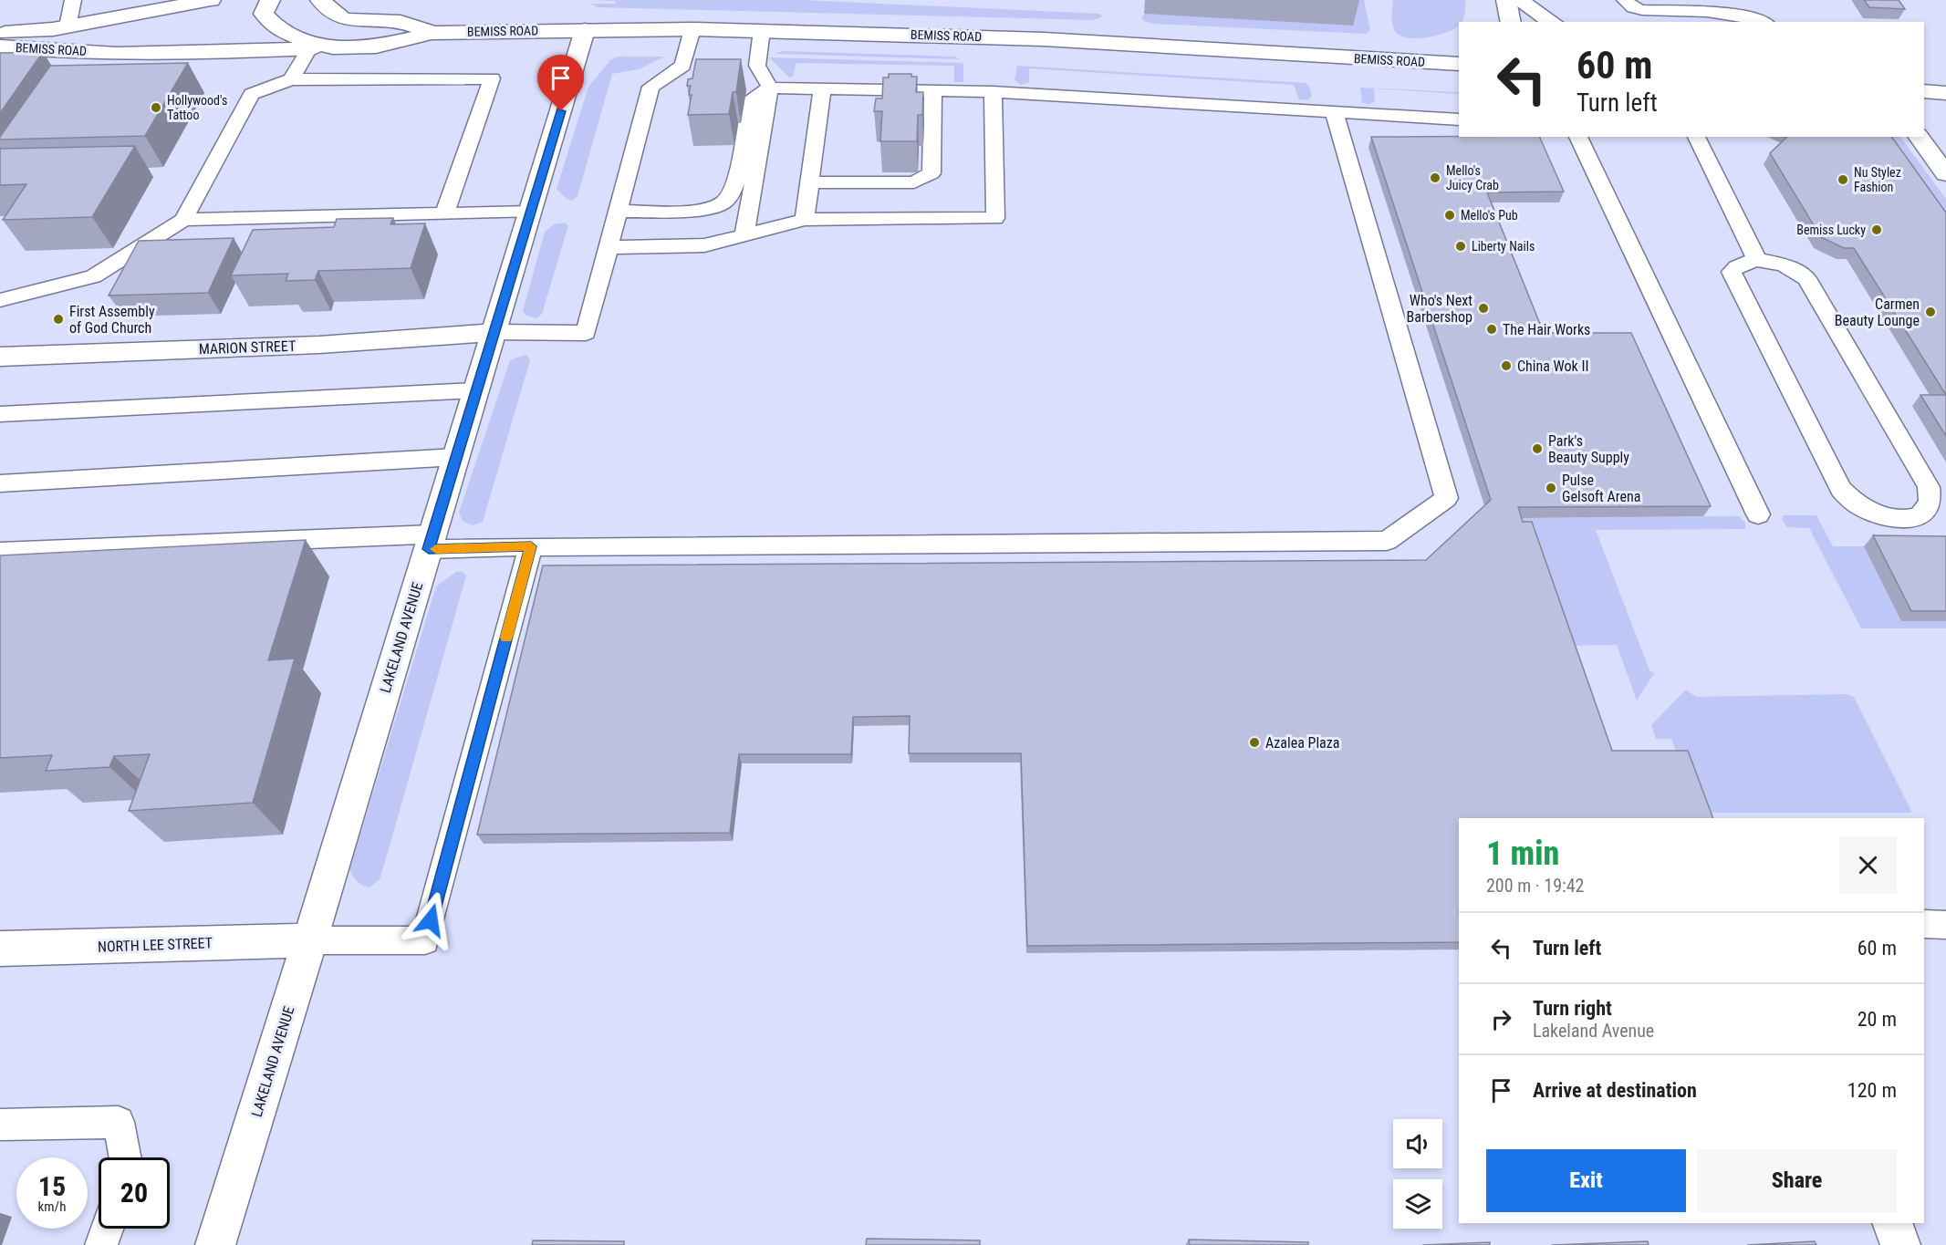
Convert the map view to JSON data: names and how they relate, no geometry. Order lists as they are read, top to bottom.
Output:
{
  "streets": {
    "main road": [
      "BEMISS ROAD",
      "MARION STREET",
      "LAKELAND AVENUE",
      "NORTH LEE STREET"
    ]
  },
  "crossings": [
    ["BEMISS ROAD", "LAKELAND AVENUE"],
    ["MARION STREET", "LAKELAND AVENUE"],
    ["LAKELAND AVENUE", "NORTH LEE STREET"]
  ],
  "places": [
    "Hollywood's Tattoo",
    "Mello's Juicy Crab",
    "Nu Stylez Fashion",
    "Mello's Pub",
    "Bemiss Lucky",
    "Liberty Nails",
    "Who's Next Barbershop",
    "Carmen Beauty Lounge",
    "First Assembly of God Church",
    "The Hair Works",
    "China Wok II",
    "Park's Beauty Supply",
    "Pulse Gelsoft Arena",
    "Azalea Plaza"
  ],
  "page": {
    "turn": ["60 m", "Turn left"],
    "heading": ["1 min", "200 m · 19:42"],
    "list": [
      {
        "name": "Turn left",
        "value": "60 m"
      },
      {
        "name": "Turn right",
        "note": "Lakeland Avenue",
        "value": "20 m"
      },
      {
        "name": "Arrive at destination",
        "value": "120 m"
      }
    ],
    "buttons": ["Exit", "Share"],
    "speed": "15 km/h",
    "limit": "20"
  }
}
